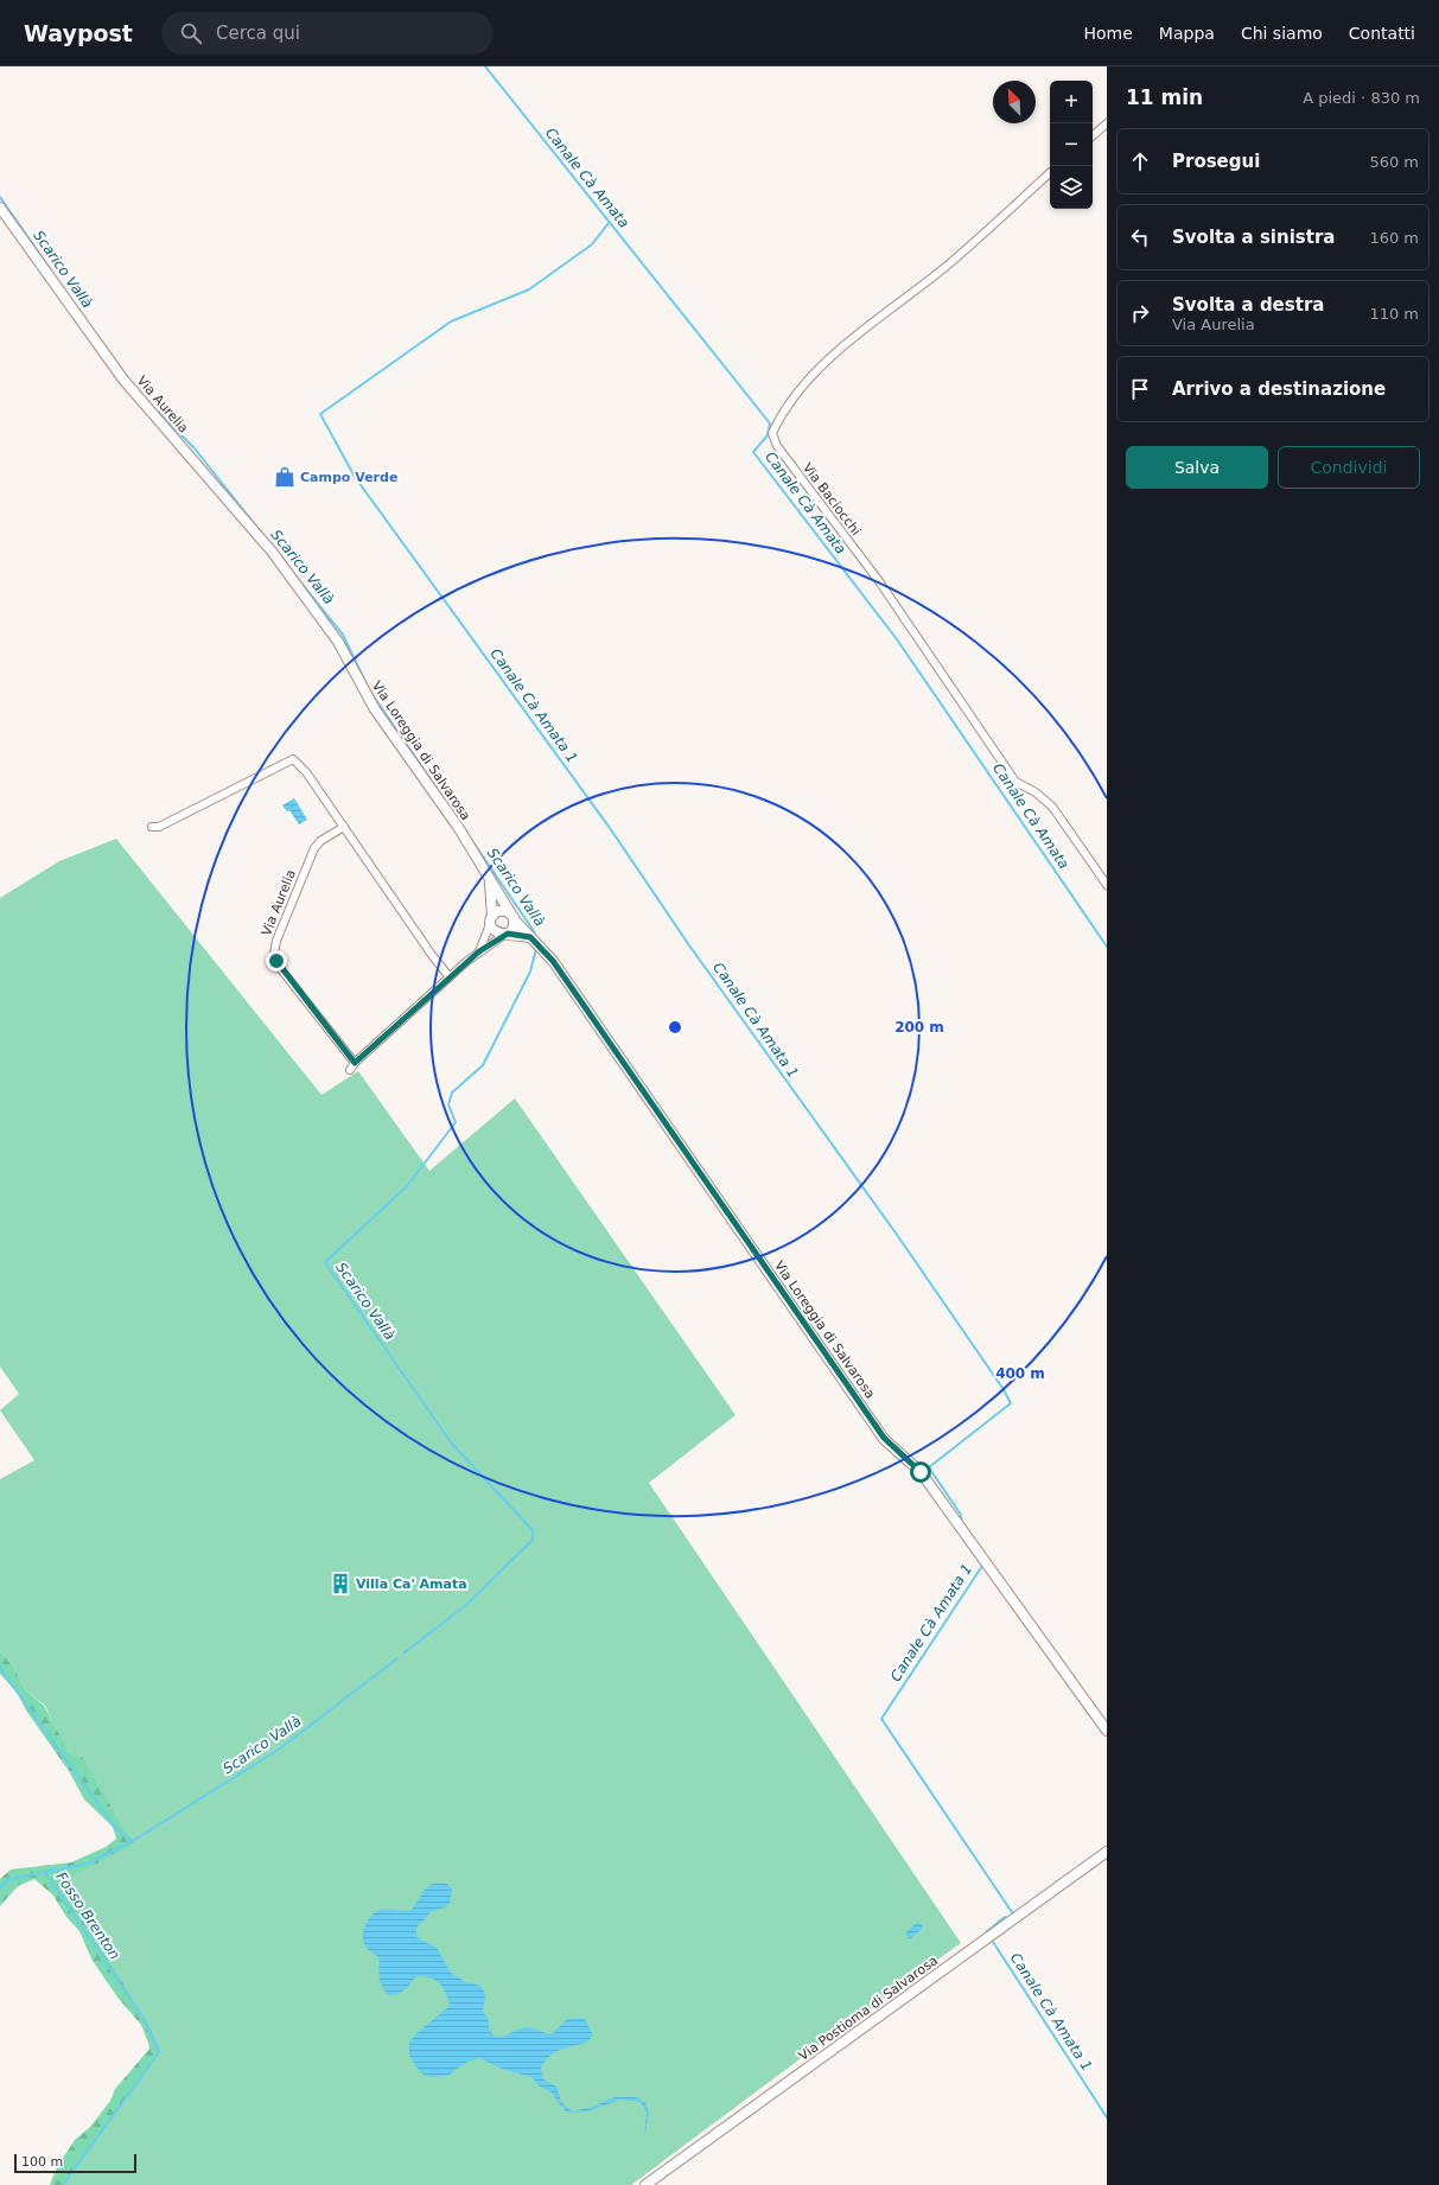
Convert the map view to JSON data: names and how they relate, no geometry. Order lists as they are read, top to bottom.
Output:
{
  "streets": {
    "street": [
      "Via Aurelia",
      "Via Baciocchi",
      "Via Loreggia di Salvarosa",
      "Via Postioma di Salvarosa"
    ]
  },
  "crossings": [
    ["Via Aurelia", "Via Loreggia di Salvarosa"]
  ],
  "water": [
    "Canale Cà Amata",
    "Scarico Vallà",
    "Canale Cà Amata 1",
    "Fosso Brenton"
  ],
  "places": {
    "shop": ["Campo Verde"],
    "building": ["Villa Ca' Amata"]
  },
  "scale_bar": "100 m",
  "north": "top left",
  "page": {
    "header": "Waypost",
    "search": "Cerca qui",
    "nav": [
      "Home",
      "Mappa",
      "Chi siamo",
      "Contatti"
    ],
    "heading": ["11 min", "A piedi · 830 m"],
    "map_buttons": ["+", "−"],
    "list": [
      ["Prosegui", "560 m"],
      ["Svolta a sinistra", "160 m"],
      ["Svolta a destra", "Via Aurelia", "110 m"],
      "Arrivo a destinazione"
    ],
    "buttons": ["Salva", "Condividi"],
    "scale": "100 m"
  },
  "rings": ["200 m", "400 m"]
}
